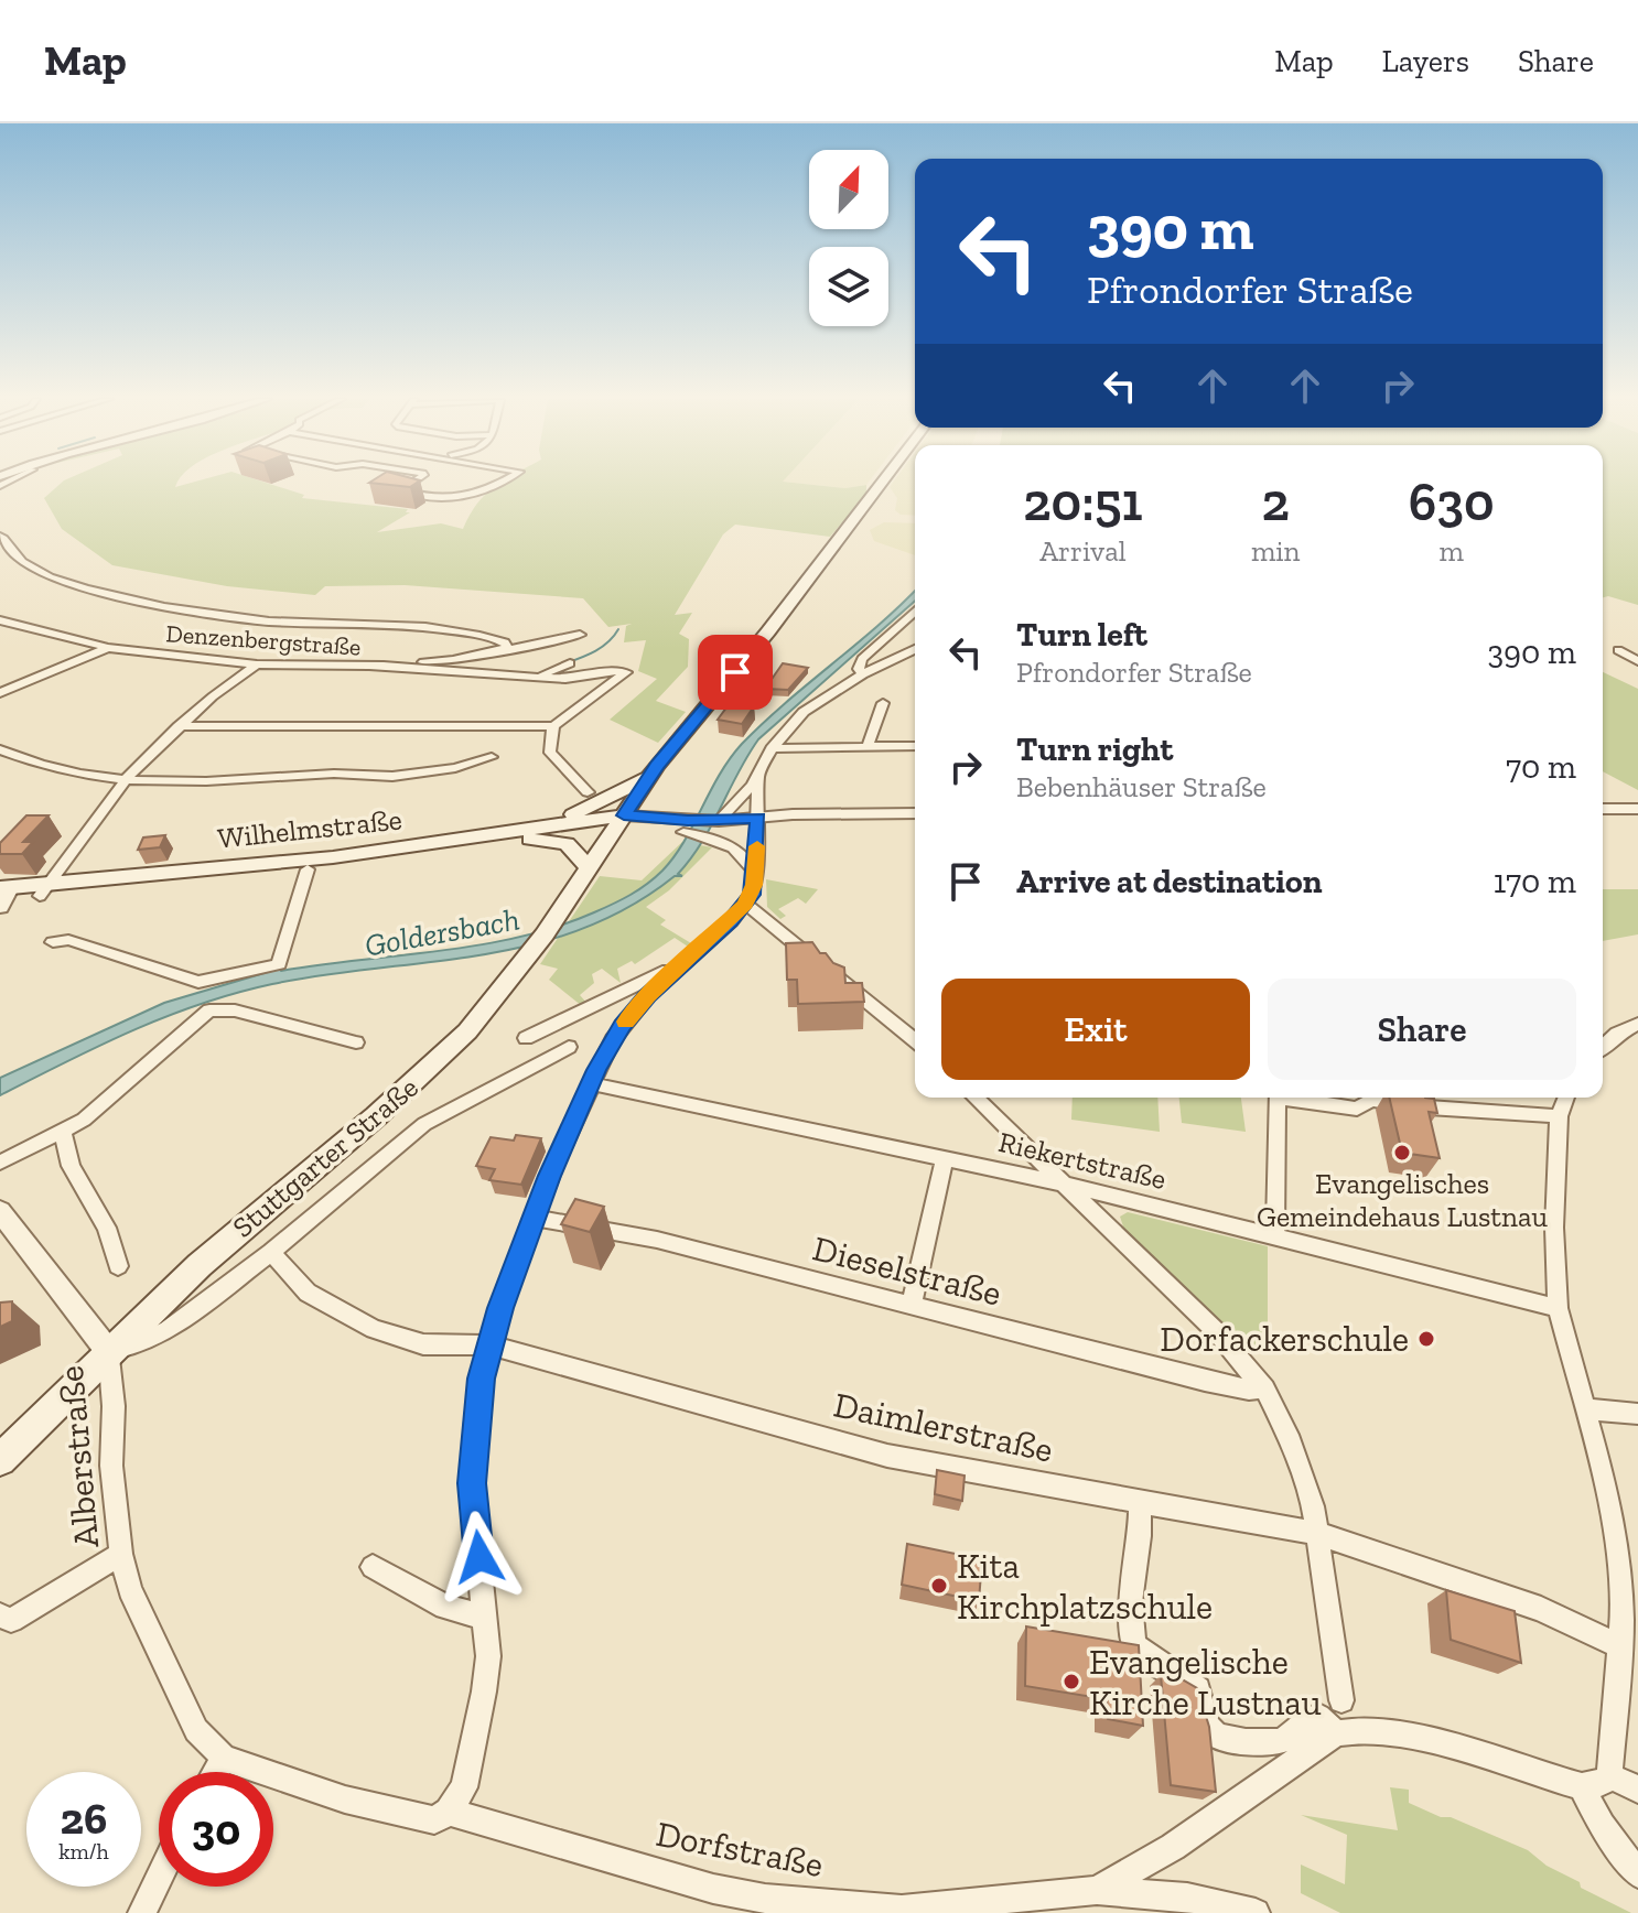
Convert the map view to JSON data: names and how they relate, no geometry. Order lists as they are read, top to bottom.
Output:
{
  "streets": {
    "main road": ["Wilhelmstraße", "Stuttgarter Straße"],
    "street": [
      "Denzenbergstraße",
      "Riekertstraße",
      "Dieselstraße",
      "Daimlerstraße",
      "Alberstraße",
      "Dorfstraße"
    ]
  },
  "crossings": [
    ["Wilhelmstraße", "Stuttgarter Straße"],
    ["Stuttgarter Straße", "Alberstraße"],
    ["Alberstraße", "Dorfstraße"]
  ],
  "water": ["Goldersbach"],
  "places": [
    "Evangelisches Gemeindehaus Lustnau",
    "Dorfackerschule",
    "Kita Kirchplatzschule",
    "Evangelische Kirche Lustnau"
  ],
  "north": "top right",
  "page": {
    "header": "Map",
    "nav": ["Map", "Layers", "Share"],
    "turn": ["390 m", "Pfrondorfer Straße"],
    "eta": [
      "20:51",
      "Arrival",
      "2",
      "min",
      "630",
      "m"
    ],
    "list": [
      {
        "name": "Turn left",
        "note": "Pfrondorfer Straße",
        "value": "390 m"
      },
      {
        "name": "Turn right",
        "note": "Bebenhäuser Straße",
        "value": "70 m"
      },
      {
        "name": "Arrive at destination",
        "value": "170 m"
      }
    ],
    "buttons": ["Exit", "Share"],
    "speed": "26 km/h",
    "limit": "30"
  }
}
